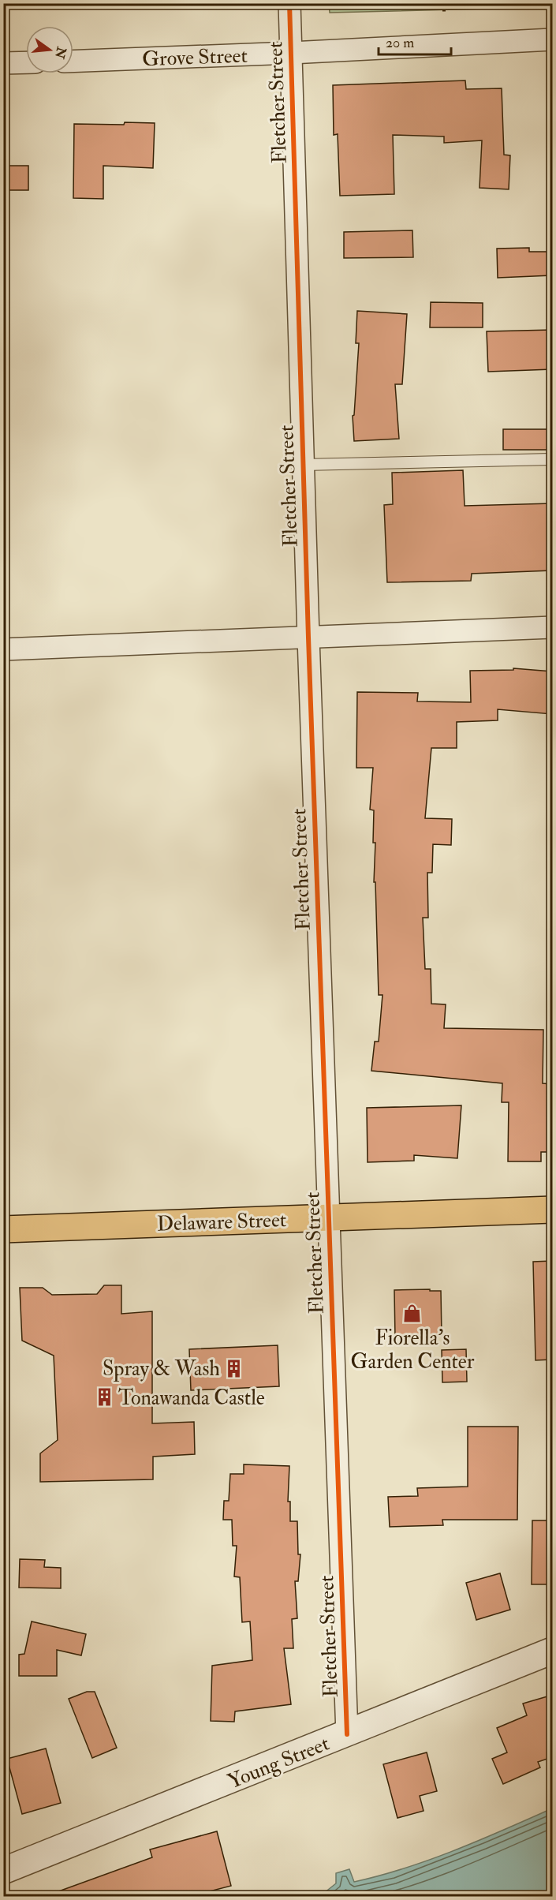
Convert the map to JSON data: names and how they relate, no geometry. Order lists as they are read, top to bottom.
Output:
{
  "streets": {
    "main road": ["Delaware Street"],
    "street": ["Grove Street", "Fletcher Street", "Young Street"]
  },
  "crossings": [
    ["Grove Street", "Fletcher Street"],
    ["Fletcher Street", "Delaware Street"],
    ["Fletcher Street", "Young Street"]
  ],
  "places": {
    "shop": ["Fiorella's Garden Center"],
    "building": ["Spray & Wash", "Tonawanda Castle"]
  },
  "scale_bar": "20 m",
  "north": "right"
}
